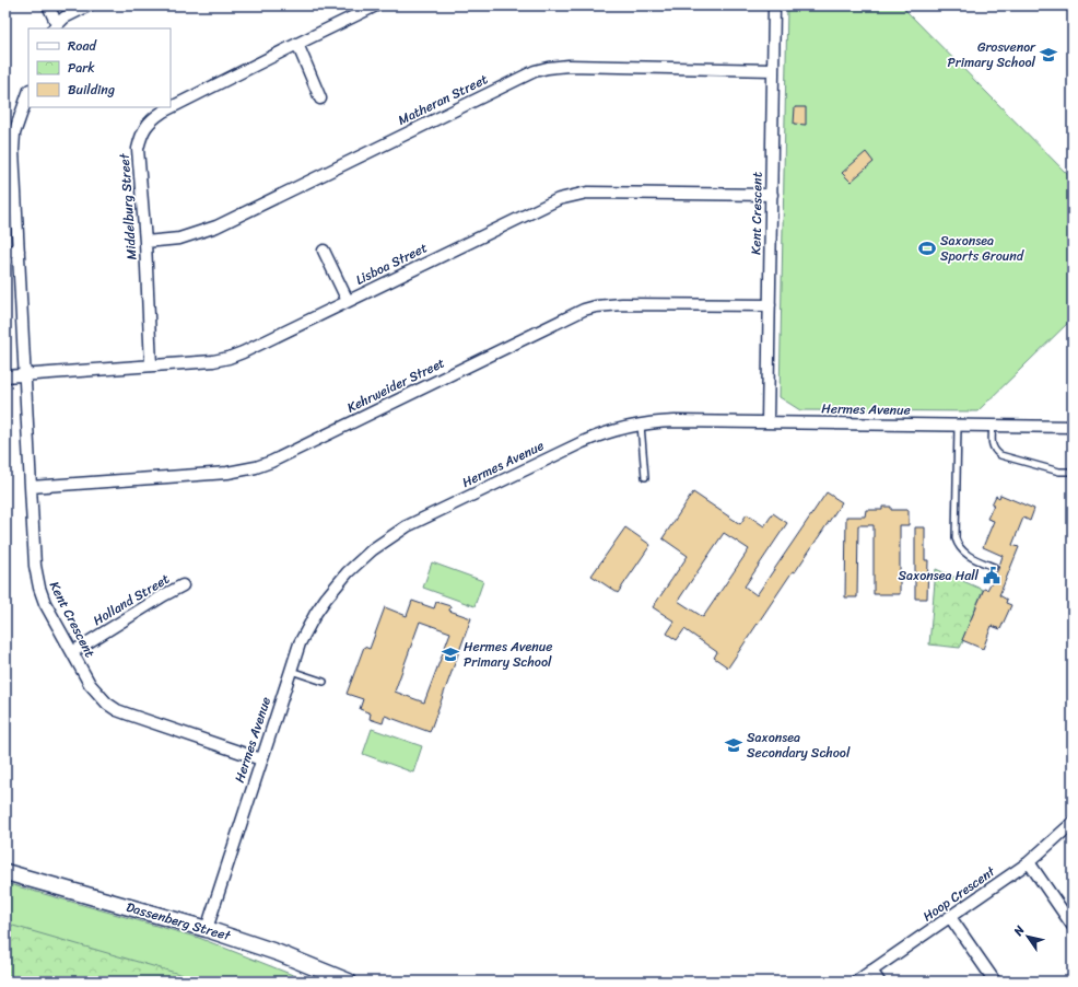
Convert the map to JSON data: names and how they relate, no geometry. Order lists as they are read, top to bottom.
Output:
{
  "streets": {
    "main road": ["Dassenberg Street"],
    "street": [
      "Matheran Street",
      "Middelburg Street",
      "Kent Crescent",
      "Lisboa Street",
      "Kehrweider Street",
      "Hermes Avenue",
      "Holland Street",
      "Hoop Crescent"
    ]
  },
  "crossings": [
    ["Matheran Street", "Middelburg Street"],
    ["Matheran Street", "Kent Crescent"],
    ["Middelburg Street", "Lisboa Street"],
    ["Kent Crescent", "Lisboa Street"],
    ["Kent Crescent", "Kehrweider Street"],
    ["Kent Crescent", "Hermes Avenue"],
    ["Kent Crescent", "Holland Street"],
    ["Hermes Avenue", "Dassenberg Street"]
  ],
  "places": {
    "school or university": ["Grosvenor Primary School", "Hermes Avenue Primary School", "Saxonsea Secondary School"],
    "sports": ["Saxonsea Sports Ground"],
    "public building": ["Saxonsea Hall"]
  },
  "legend": ["Road", "Park", "Building"],
  "north": "top left"
}
